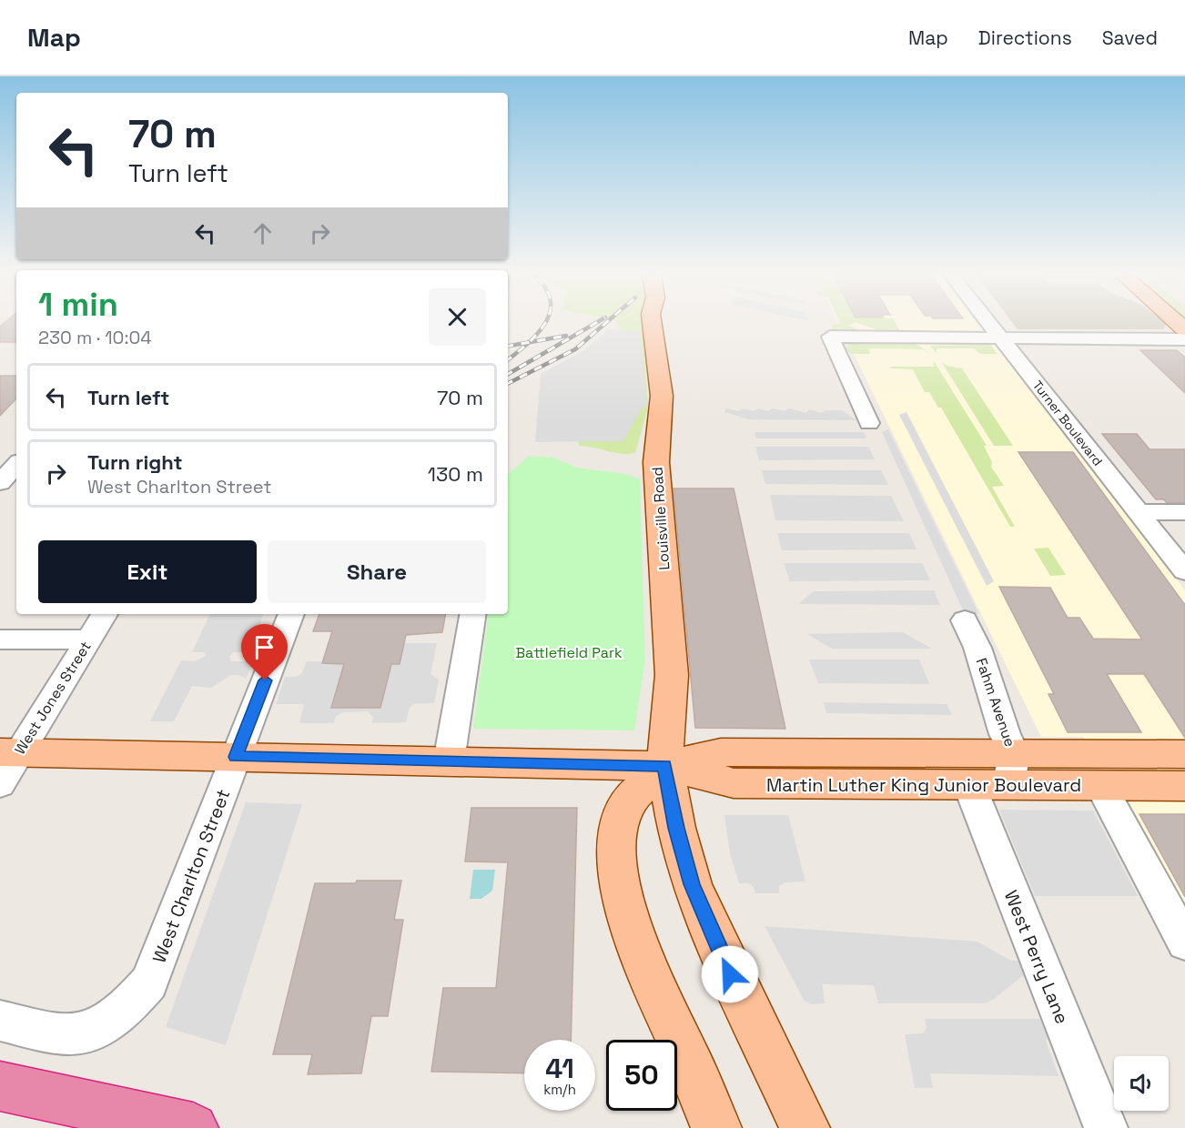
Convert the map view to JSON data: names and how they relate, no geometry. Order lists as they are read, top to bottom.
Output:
{
  "streets": {
    "main road": ["Louisville Road", "Martin Luther King Junior Boulevard"],
    "street": [
      "Turner Boulevard",
      "West Jones Street",
      "Fahm Avenue",
      "West Charlton Street",
      "West Perry Lane"
    ]
  },
  "crossings": [
    ["Louisville Road", "Martin Luther King Junior Boulevard"],
    ["West Jones Street", "Martin Luther King Junior Boulevard"],
    ["Fahm Avenue", "Martin Luther King Junior Boulevard"],
    ["Martin Luther King Junior Boulevard", "West Charlton Street"],
    ["Martin Luther King Junior Boulevard", "West Perry Lane"]
  ],
  "parks": ["Battlefield Park"],
  "page": {
    "header": "Map",
    "nav": ["Map", "Directions", "Saved"],
    "turn": ["70 m", "Turn left"],
    "heading": ["1 min", "230 m · 10:04"],
    "list": [
      {
        "name": "Turn left",
        "value": "70 m"
      },
      {
        "name": "Turn right",
        "note": "West Charlton Street",
        "value": "130 m"
      }
    ],
    "buttons": ["Exit", "Share"],
    "speed": "41 km/h",
    "limit": "50"
  }
}
